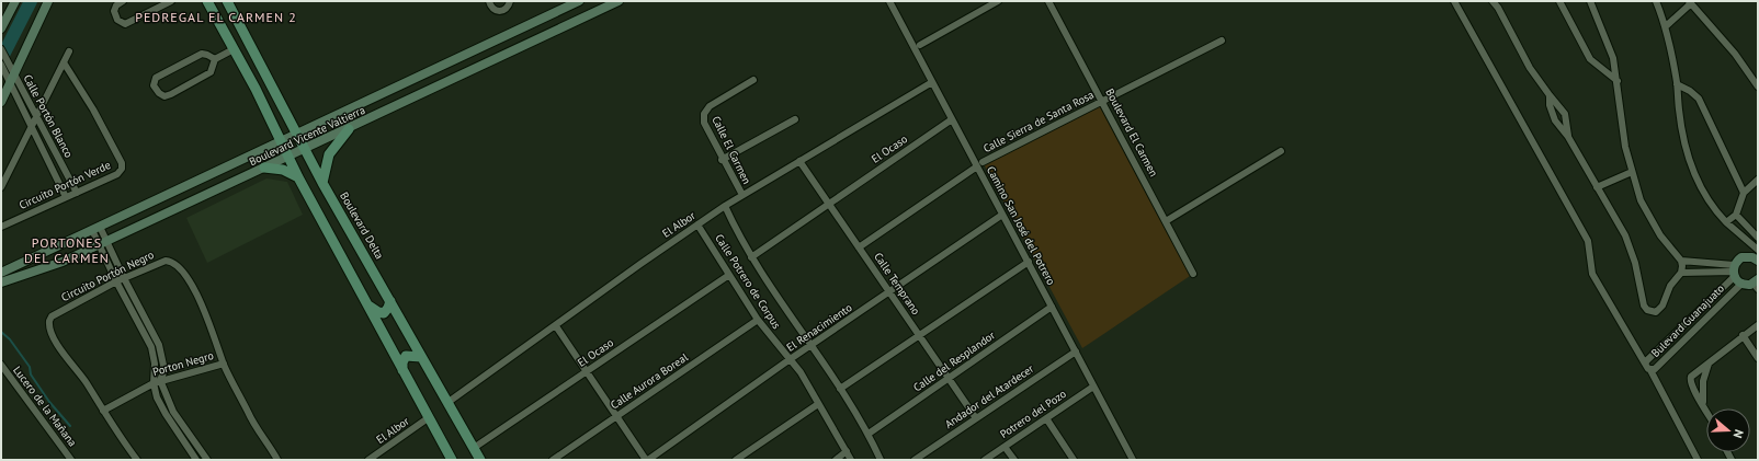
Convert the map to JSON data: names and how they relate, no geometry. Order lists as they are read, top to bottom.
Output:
{
  "streets": {
    "main road": ["Boulevard Vicente Valtierra", "Boulevard Delta"],
    "street": [
      "Calle Portón Blanco",
      "Calle Sierra de Santa Rosa",
      "Boulevard El Carmen",
      "El Ocaso",
      "Calle El Carmen",
      "Circuito Portón Verde",
      "El Albor",
      "Camino San José del Potrero",
      "Circuito Portón Negro",
      "Calle Potrero de Corpus",
      "Calle Temprano",
      "Bulevard Guanajuato",
      "El Renacimiento",
      "Calle del Resplandor",
      "Porton Negro",
      "Calle Aurora Boreal",
      "Andador del Atardecer",
      "Lucero de la Mañana",
      "Potrero del Pozo"
    ]
  },
  "crossings": [
    ["Calle Portón Blanco", "Circuito Portón Verde"],
    ["Calle Sierra de Santa Rosa", "Boulevard El Carmen"],
    ["Calle Sierra de Santa Rosa", "Camino San José del Potrero"],
    ["Boulevard Vicente Valtierra", "Boulevard Delta"],
    ["El Ocaso", "Boulevard Delta"],
    ["El Ocaso", "Camino San José del Potrero"],
    ["El Ocaso", "Calle Potrero de Corpus"],
    ["El Ocaso", "Calle Temprano"],
    ["Calle El Carmen", "El Albor"],
    ["El Albor", "Boulevard Delta"],
    ["El Albor", "Camino San José del Potrero"],
    ["El Albor", "Calle Potrero de Corpus"],
    ["El Albor", "Calle Temprano"],
    ["Camino San José del Potrero", "El Renacimiento"],
    ["Camino San José del Potrero", "Calle del Resplandor"],
    ["Camino San José del Potrero", "Andador del Atardecer"],
    ["Camino San José del Potrero", "Potrero del Pozo"],
    ["Circuito Portón Negro", "Porton Negro"],
    ["Calle Potrero de Corpus", "El Renacimiento"],
    ["Calle Potrero de Corpus", "Calle Aurora Boreal"],
    ["Calle Temprano", "El Renacimiento"],
    ["Calle Temprano", "Calle del Resplandor"],
    ["Calle Temprano", "Andador del Atardecer"]
  ],
  "districts": ["PEDREGAL EL CARMEN 2", "PORTONES DEL CARMEN"],
  "north": "right"
}
